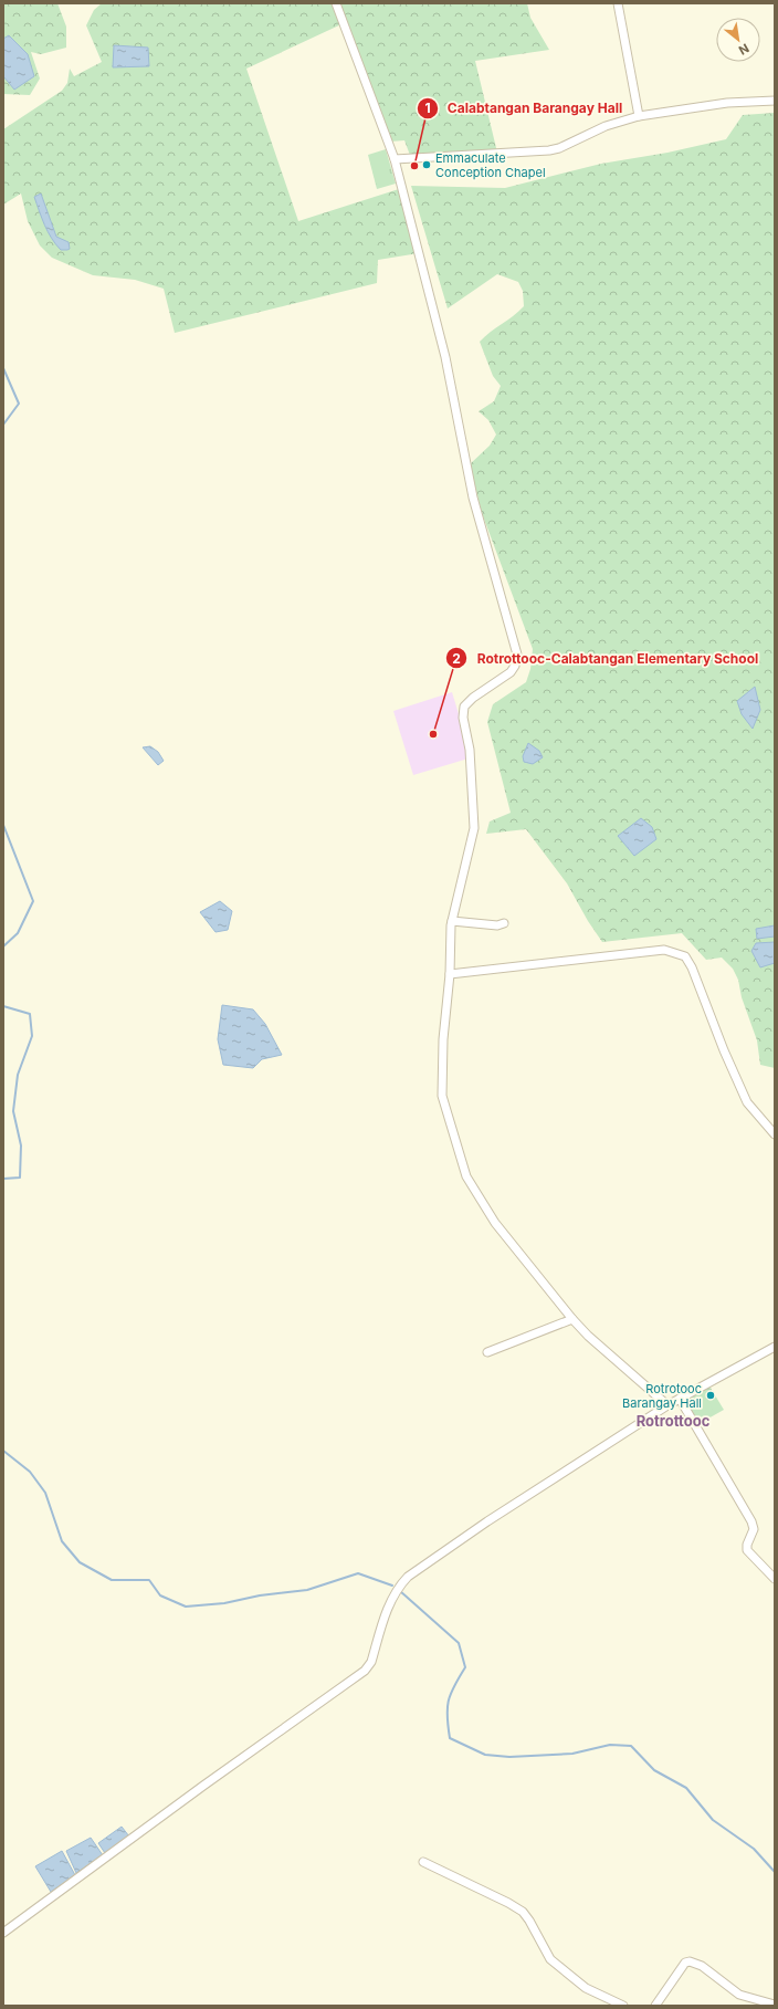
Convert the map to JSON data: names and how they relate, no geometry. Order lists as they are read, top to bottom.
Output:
{
  "districts": ["Rotrottooc"],
  "places": [
    "Emmaculate Conception Chapel",
    "Calabtangan Barangay Hall",
    "Rotrottooc-Calabtangan Elementary School",
    "Rotrotooc Barangay Hall"
  ],
  "north": "bottom right"
}
